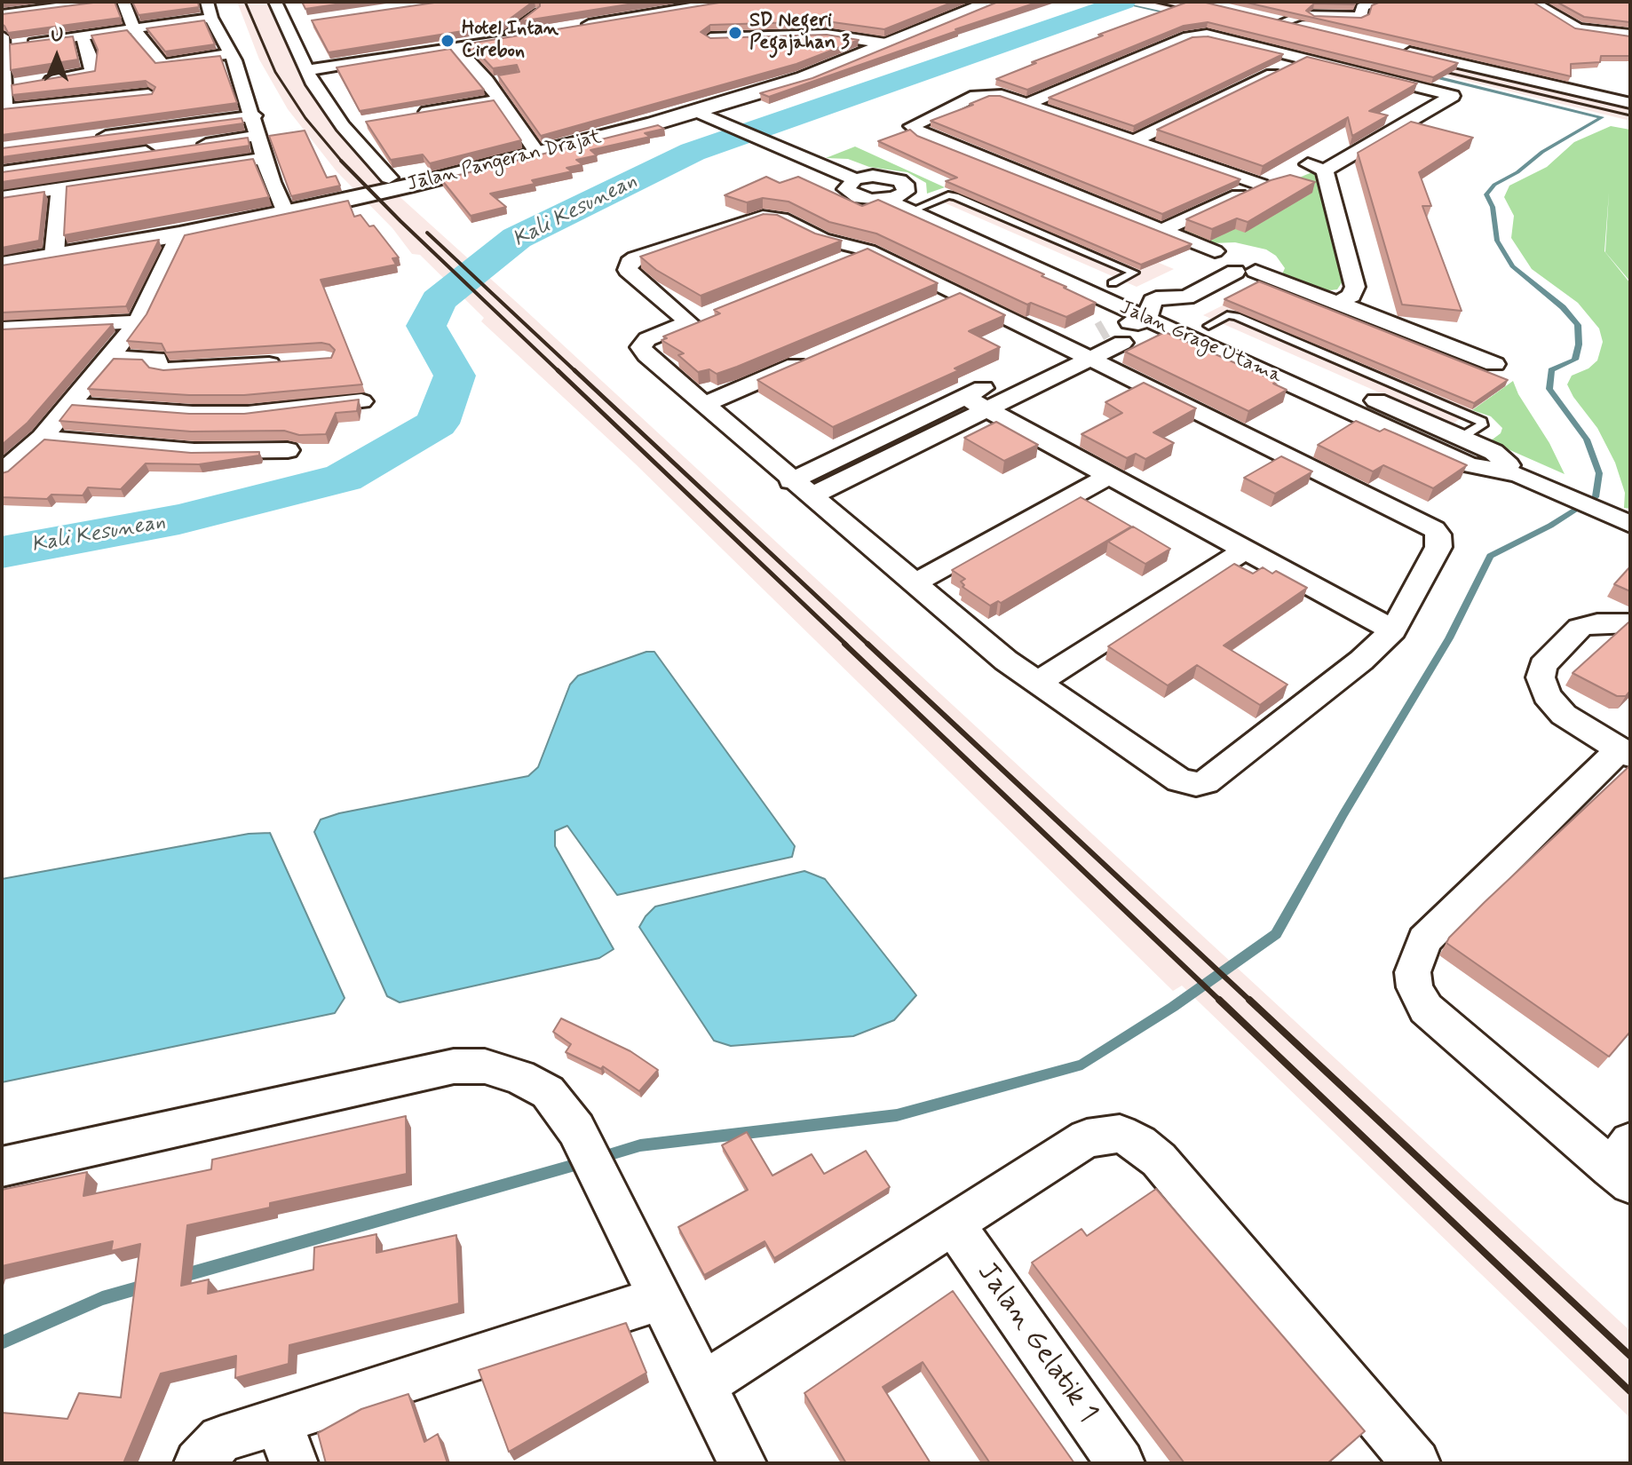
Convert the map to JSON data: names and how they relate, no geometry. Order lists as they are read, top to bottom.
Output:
{
  "streets": {
    "street": ["Jalan Pangeran Drajat", "Jalan Grage Utama", "Jalan Gelatik 1"]
  },
  "water": ["Kali Kesunean"],
  "places": ["SD Negeri Pegajahan 3", "Hotel Intan Cirebon"],
  "north": "top"
}
